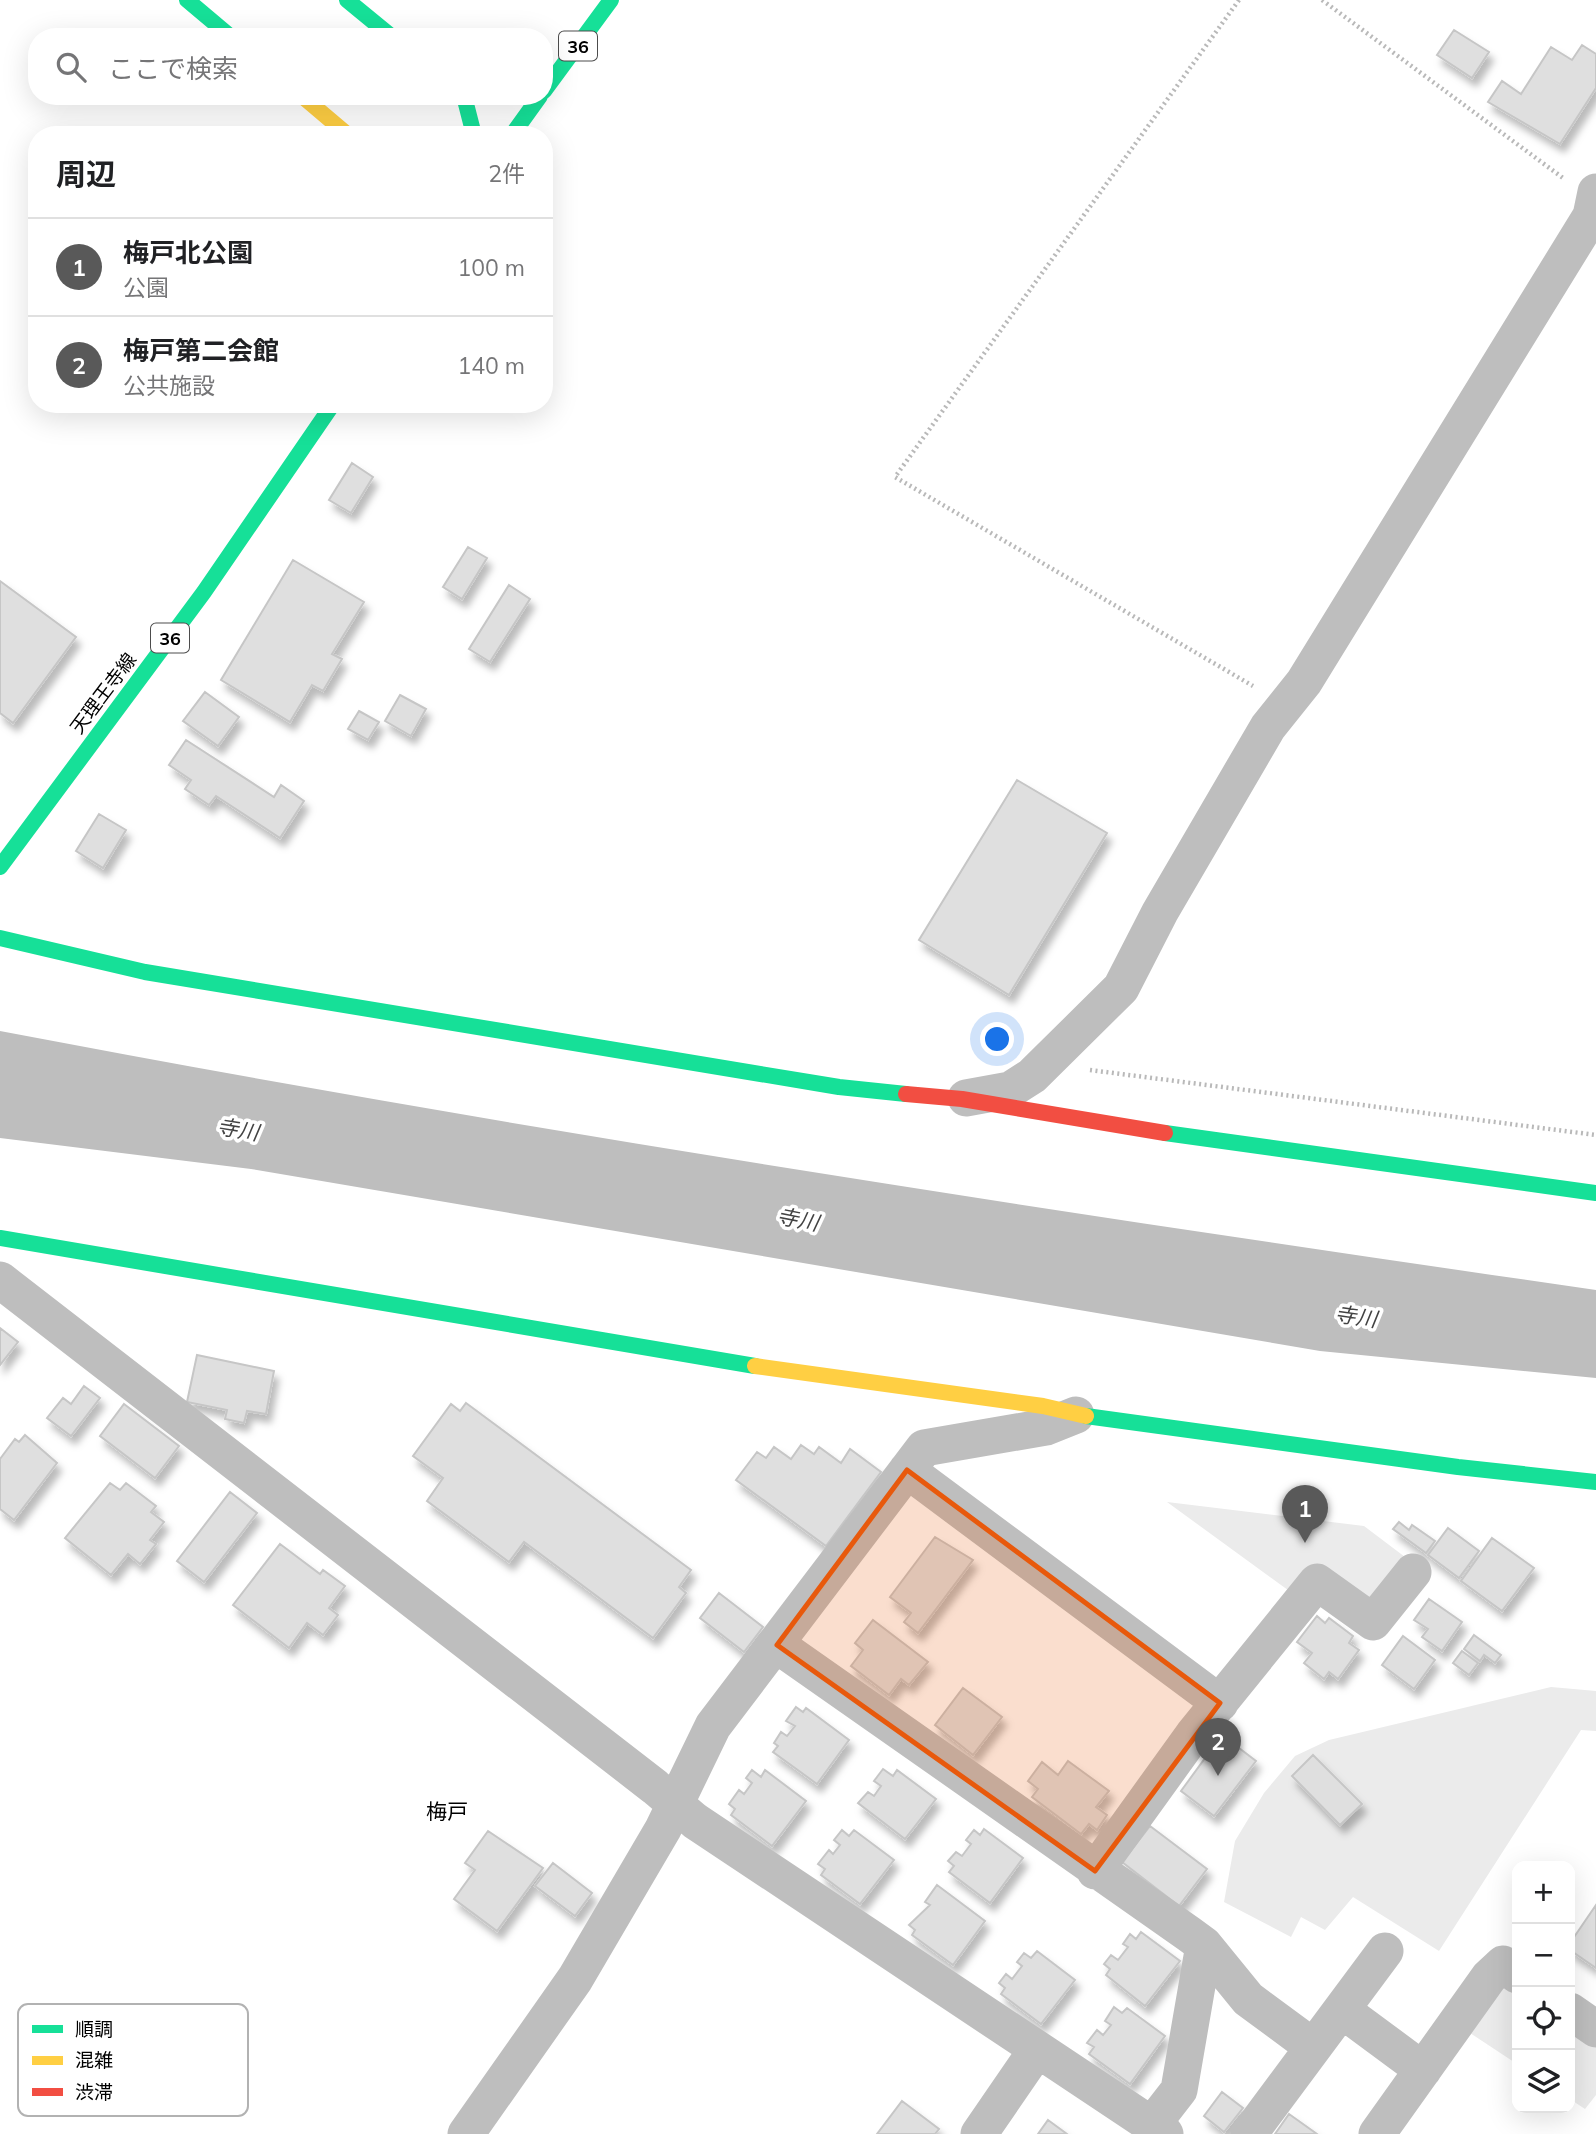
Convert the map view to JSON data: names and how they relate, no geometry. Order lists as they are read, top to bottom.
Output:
{
  "streets": {
    "street": ["36", "天理王寺線"]
  },
  "districts": ["梅戸"],
  "water": ["寺川"],
  "legend": ["順調", "混雑", "渋滞"],
  "page": {
    "search": "ここで検索",
    "heading": ["周辺", "2件"],
    "list": [
      {
        "mark": "1",
        "name": "梅戸北公園",
        "note": "公園",
        "value": "100 m"
      },
      {
        "mark": "2",
        "name": "梅戸第二会館",
        "note": "公共施設",
        "value": "140 m"
      }
    ],
    "pins": ["1", "2"],
    "map_buttons": ["+", "−"]
  }
}
